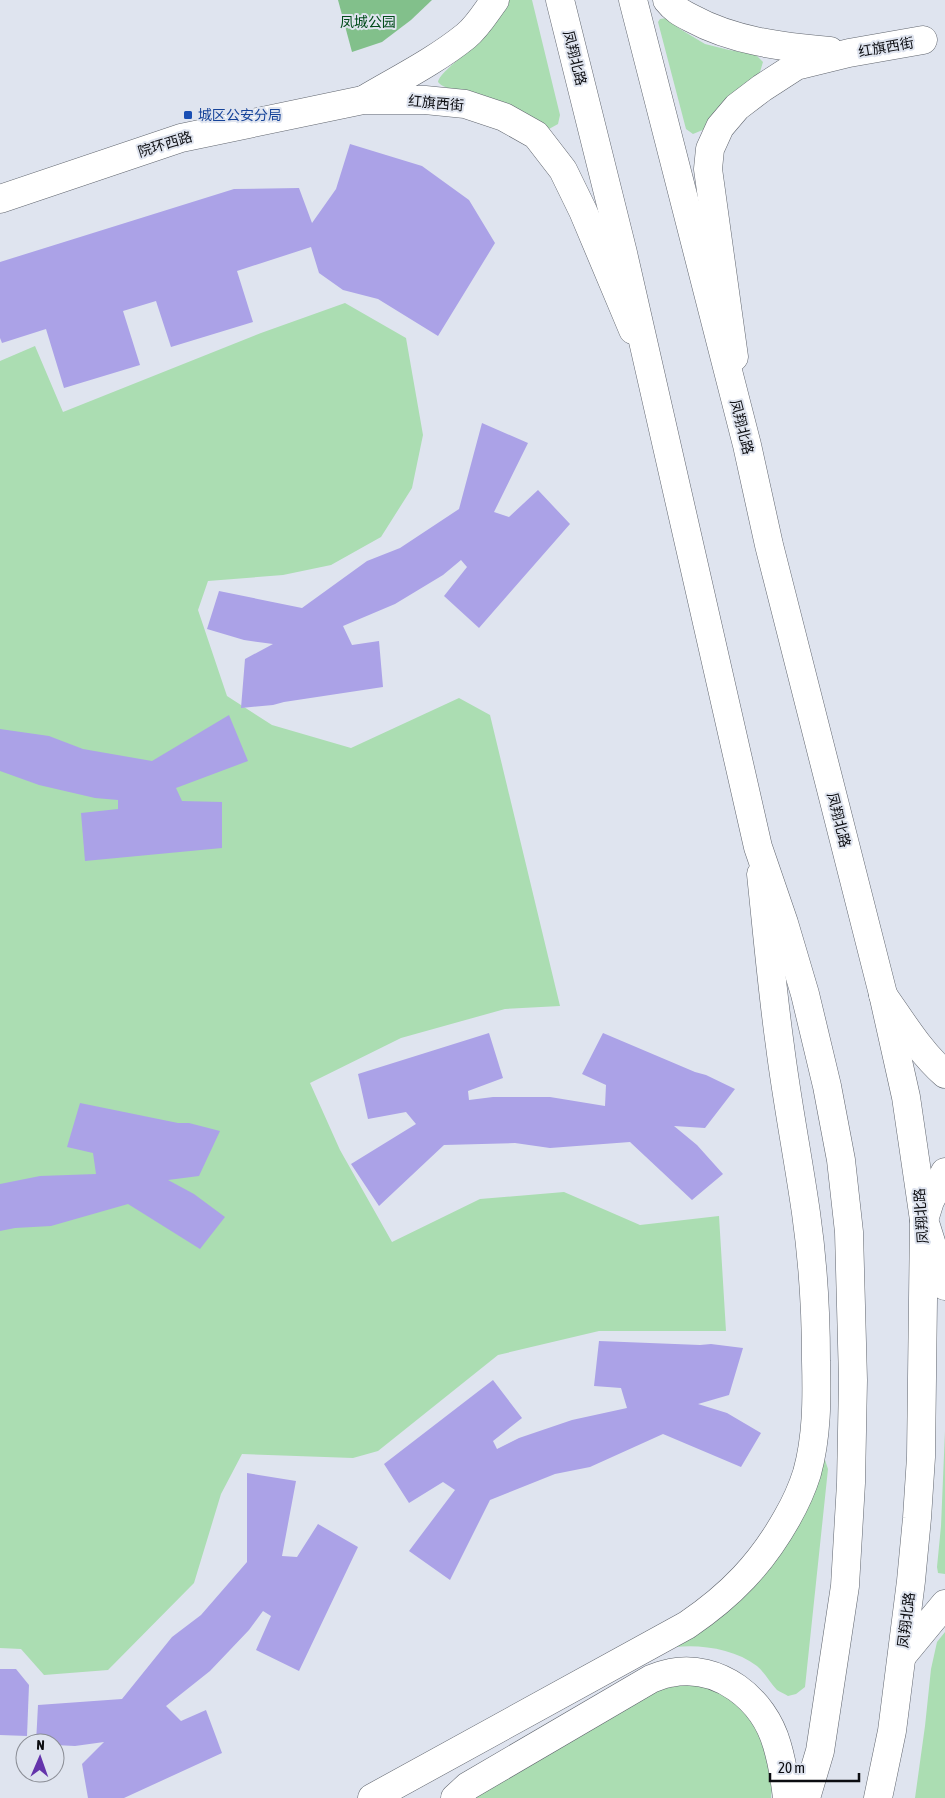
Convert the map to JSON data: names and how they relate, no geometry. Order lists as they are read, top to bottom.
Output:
{
  "streets": {
    "main road": ["红旗西街", "凤翔北路", "院环西路"]
  },
  "crossings": [
    ["红旗西街", "凤翔北路"],
    ["红旗西街", "院环西路"]
  ],
  "parks": ["凤城公园"],
  "places": {
    "transit": ["城区公安分局"]
  },
  "scale_bar": "20 m",
  "north": "top"
}
